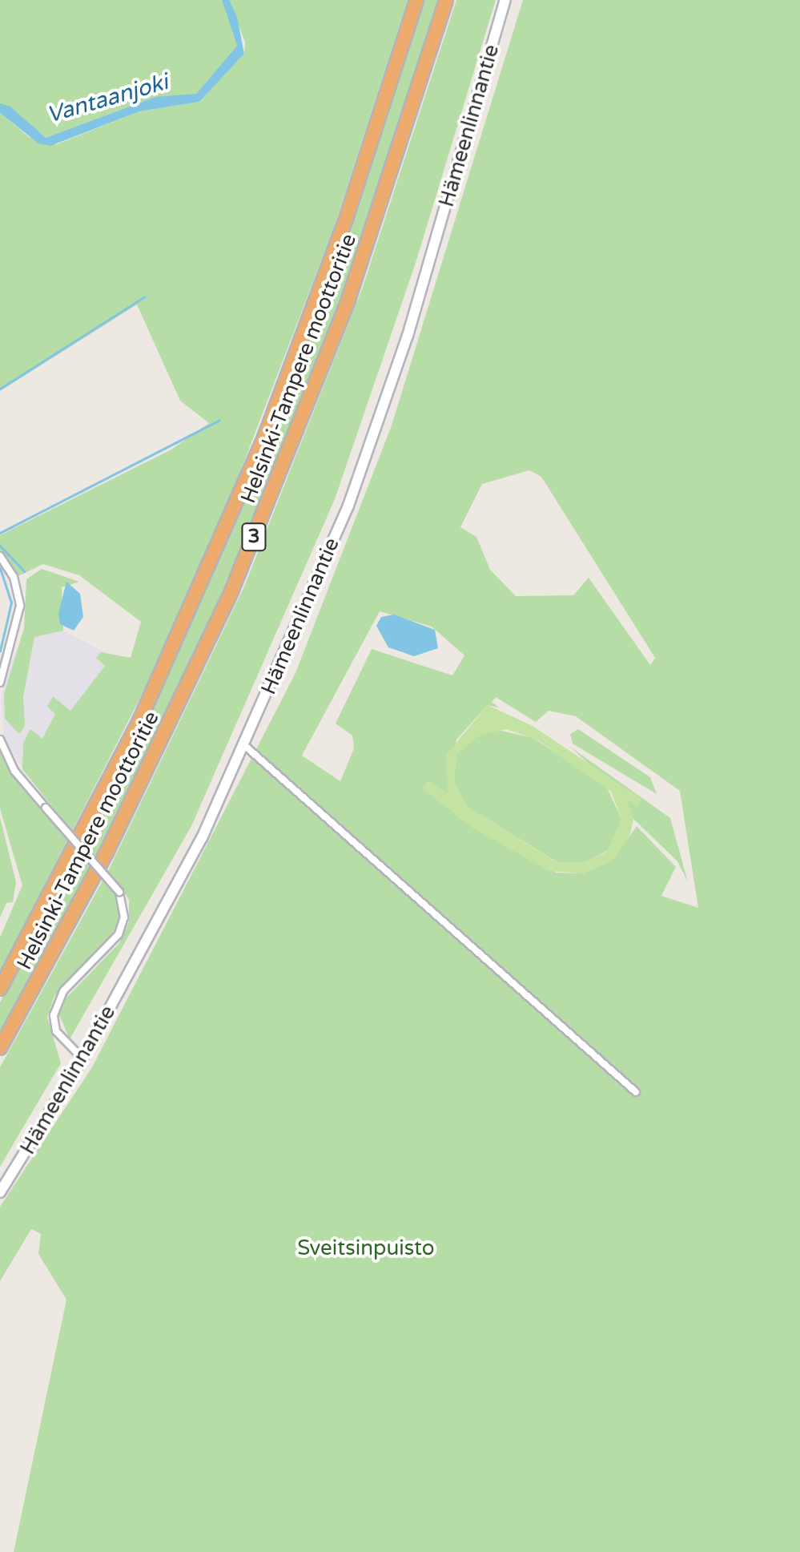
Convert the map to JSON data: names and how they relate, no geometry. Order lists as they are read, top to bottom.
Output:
{
  "streets": {
    "highway": ["Helsinki-Tampere moottoritie", "3"],
    "main road": ["Hämeenlinnantie"]
  },
  "water": ["Vantaanjoki"],
  "parks": ["Sveitsinpuisto"]
}
